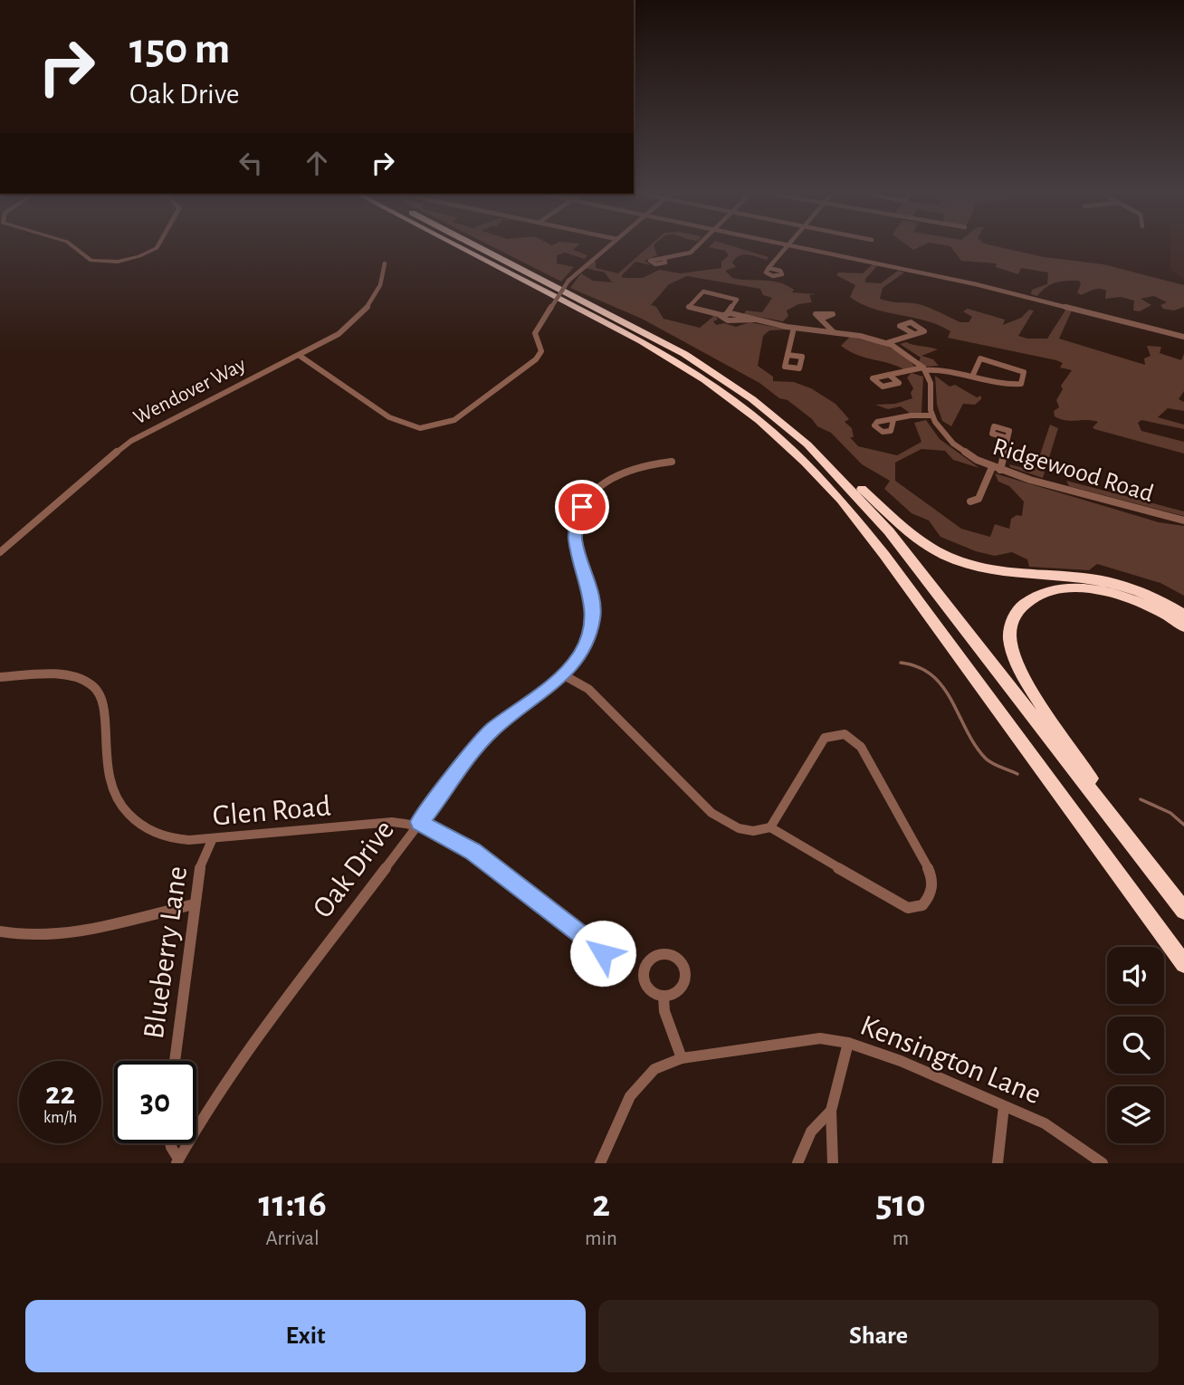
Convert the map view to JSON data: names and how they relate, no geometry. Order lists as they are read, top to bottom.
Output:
{
  "streets": {
    "street": [
      "Wendover Way",
      "Ridgewood Road",
      "Glen Road",
      "Oak Drive",
      "Blueberry Lane",
      "Kensington Lane"
    ]
  },
  "crossings": [
    ["Glen Road", "Oak Drive"],
    ["Glen Road", "Blueberry Lane"]
  ],
  "page": {
    "turn": ["150 m", "Oak Drive"],
    "speed": "22 km/h",
    "limit": "30",
    "eta": [
      "11:16",
      "Arrival",
      "2",
      "min",
      "510",
      "m"
    ],
    "buttons": ["Exit", "Share"]
  }
}
